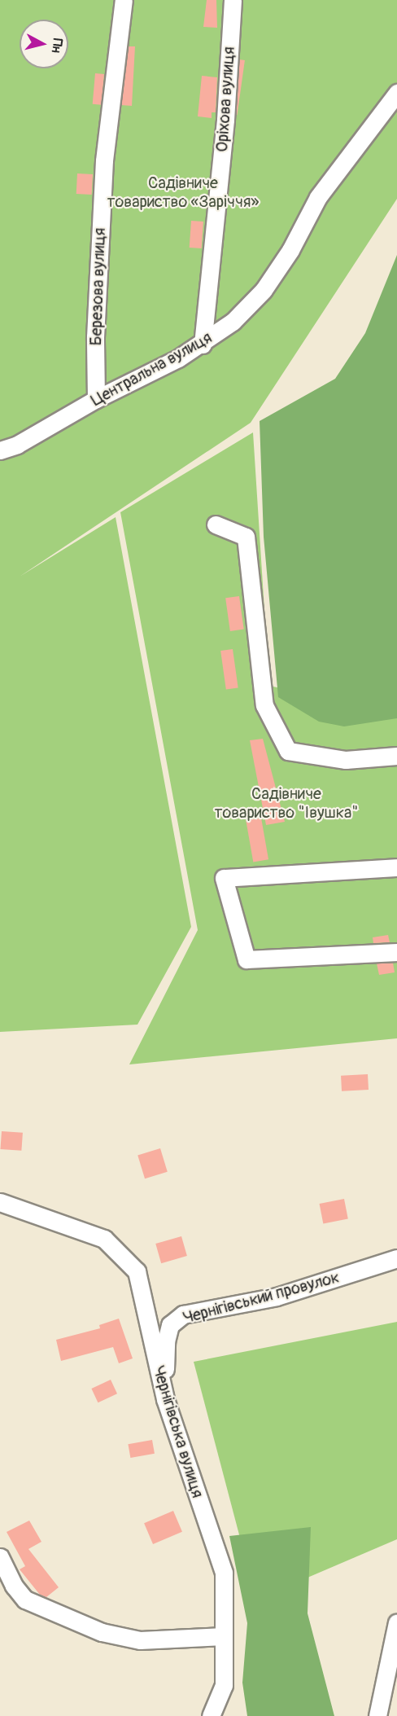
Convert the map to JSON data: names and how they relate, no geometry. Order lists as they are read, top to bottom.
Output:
{
  "streets": {
    "street": [
      "Оріхова вулиця",
      "Березова вулиця",
      "Центральна вулиця",
      "Чернігівський провулок",
      "Чернігівська вулиця"
    ]
  },
  "crossings": [
    ["Оріхова вулиця", "Центральна вулиця"],
    ["Березова вулиця", "Центральна вулиця"],
    ["Чернігівський провулок", "Чернігівська вулиця"]
  ],
  "parks": ["Садівниче товариство «Заріччя»", "Садівниче товариство \"Івушка\""],
  "north": "right"
}
